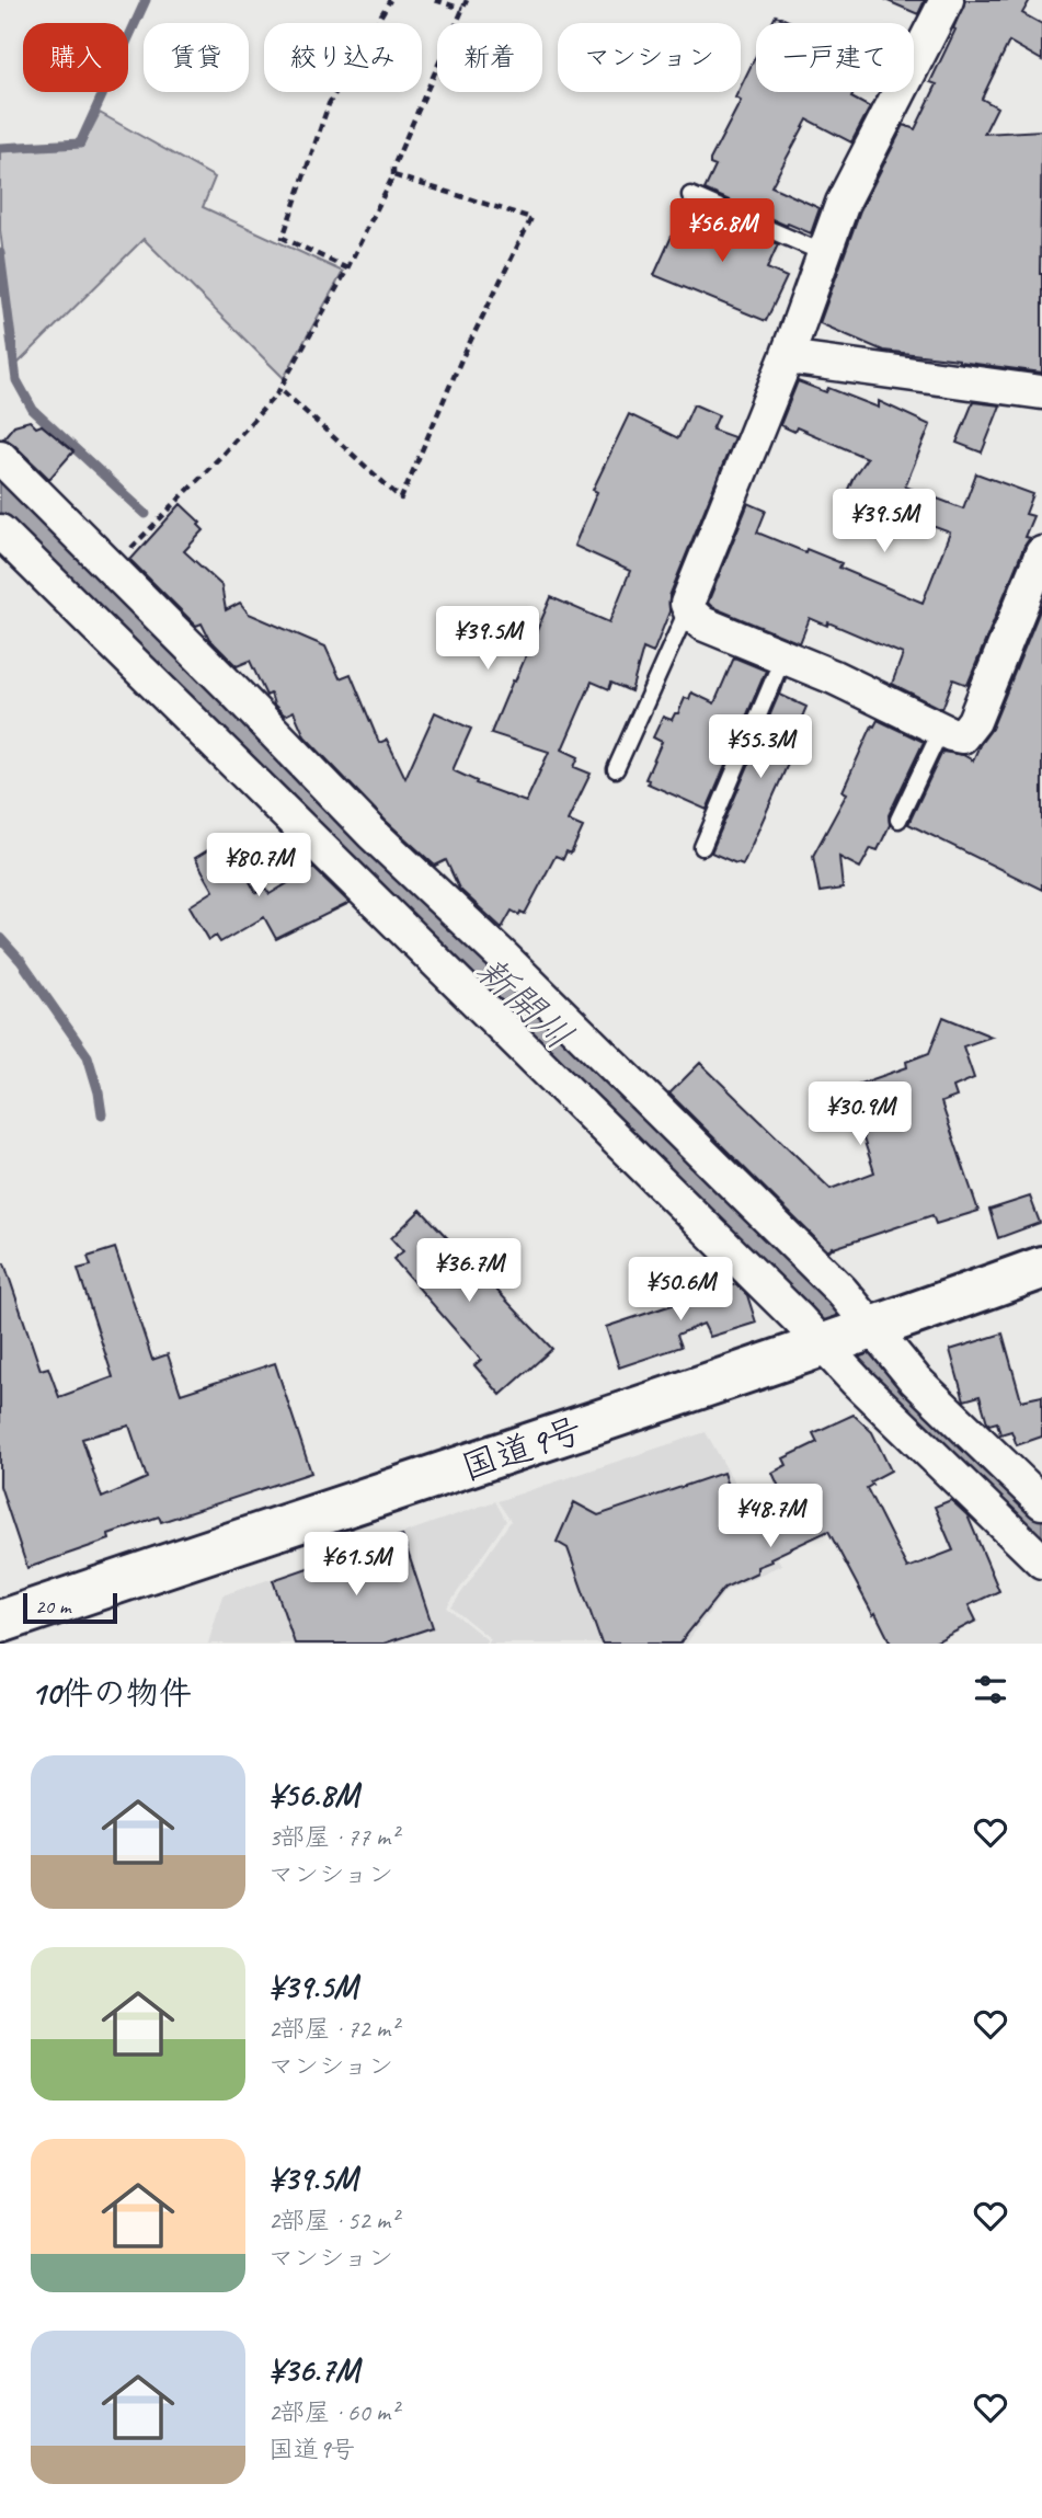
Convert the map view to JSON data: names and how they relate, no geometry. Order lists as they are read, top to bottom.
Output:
{
  "streets": {
    "highway": ["国道9号"]
  },
  "water": ["新開川"],
  "scale_bar": "20 m",
  "page": {
    "chip": [
      "購入",
      "賃貸",
      "絞り込み",
      "新着",
      "マンション",
      "一戸建て"
    ],
    "price": [
      "¥56.8M",
      "¥39.5M",
      "¥39.5M",
      "¥55.3M",
      "¥80.7M",
      "¥30.9M",
      "¥36.7M",
      "¥50.6M",
      "¥48.7M",
      "¥61.5M"
    ],
    "scale": "20 m",
    "heading": "10件の物件",
    "list": [
      {
        "name": "¥56.8M",
        "note": "3部屋 · 77 m² · マンション"
      },
      {
        "name": "¥39.5M",
        "note": "2部屋 · 72 m² · マンション"
      },
      {
        "name": "¥39.5M",
        "note": "2部屋 · 52 m² · マンション"
      },
      {
        "name": "¥36.7M",
        "note": "2部屋 · 60 m² · 国道9号"
      }
    ]
  }
}
